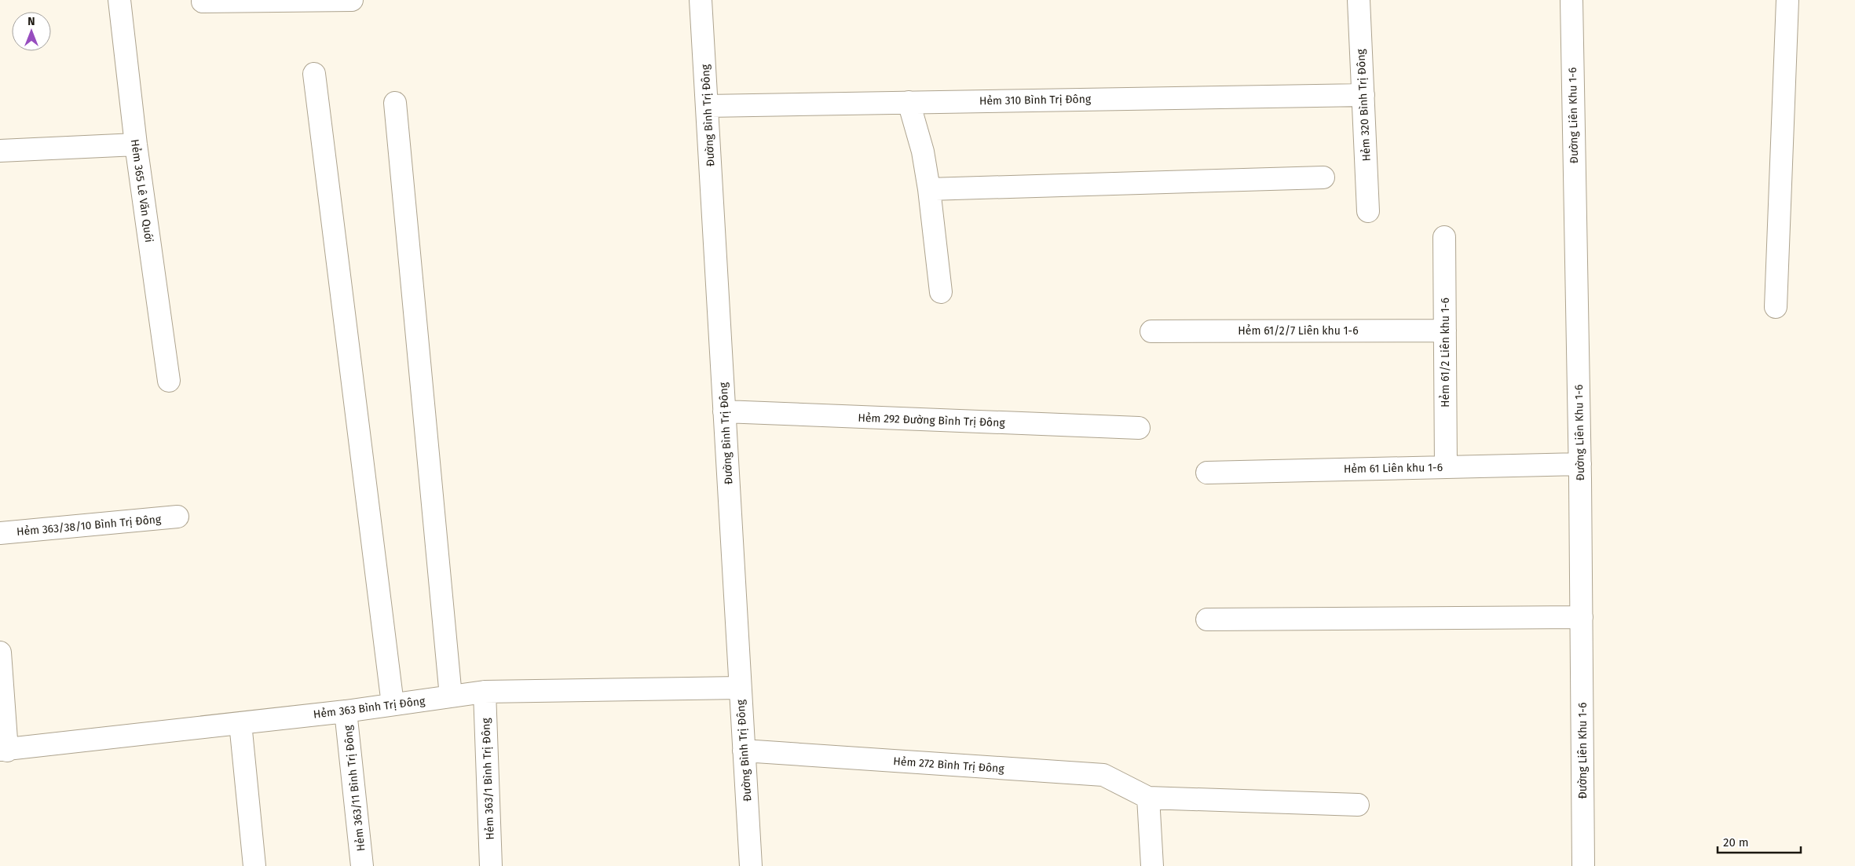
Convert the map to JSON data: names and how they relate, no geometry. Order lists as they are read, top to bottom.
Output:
{
  "streets": {
    "street": [
      "Hẻm 310 Bình Trị Đông",
      "Hẻm 320 Bình Trị Đông",
      "Đường Bình Trị Đông",
      "Đường Liên Khu 1-6",
      "Hẻm 365 Lê Văn Quới",
      "Hẻm 61/2/7 Liên khu 1-6",
      "Hẻm 61/2 Liên khu 1-6",
      "Hẻm 292 Đường Bình Trị Đông",
      "Hẻm 61 Liên khu 1-6",
      "Hẻm 363/38/10 Bình Trị Đông",
      "Hẻm 363 Bình Trị Đông",
      "Hẻm 272 Bình Trị Đông",
      "Hẻm 363/1 Bình Trị Đông",
      "Hẻm 363/11 Bình Trị Đông"
    ]
  },
  "crossings": [
    ["Hẻm 310 Bình Trị Đông", "Hẻm 320 Bình Trị Đông"],
    ["Hẻm 310 Bình Trị Đông", "Đường Bình Trị Đông"],
    ["Đường Bình Trị Đông", "Hẻm 292 Đường Bình Trị Đông"],
    ["Đường Bình Trị Đông", "Hẻm 363 Bình Trị Đông"],
    ["Đường Bình Trị Đông", "Hẻm 272 Bình Trị Đông"],
    ["Đường Liên Khu 1-6", "Hẻm 61 Liên khu 1-6"],
    ["Hẻm 61/2/7 Liên khu 1-6", "Hẻm 61/2 Liên khu 1-6"],
    ["Hẻm 61/2 Liên khu 1-6", "Hẻm 61 Liên khu 1-6"],
    ["Hẻm 363 Bình Trị Đông", "Hẻm 363/1 Bình Trị Đông"],
    ["Hẻm 363 Bình Trị Đông", "Hẻm 363/11 Bình Trị Đông"]
  ],
  "scale_bar": "20 m",
  "north": "top"
}
